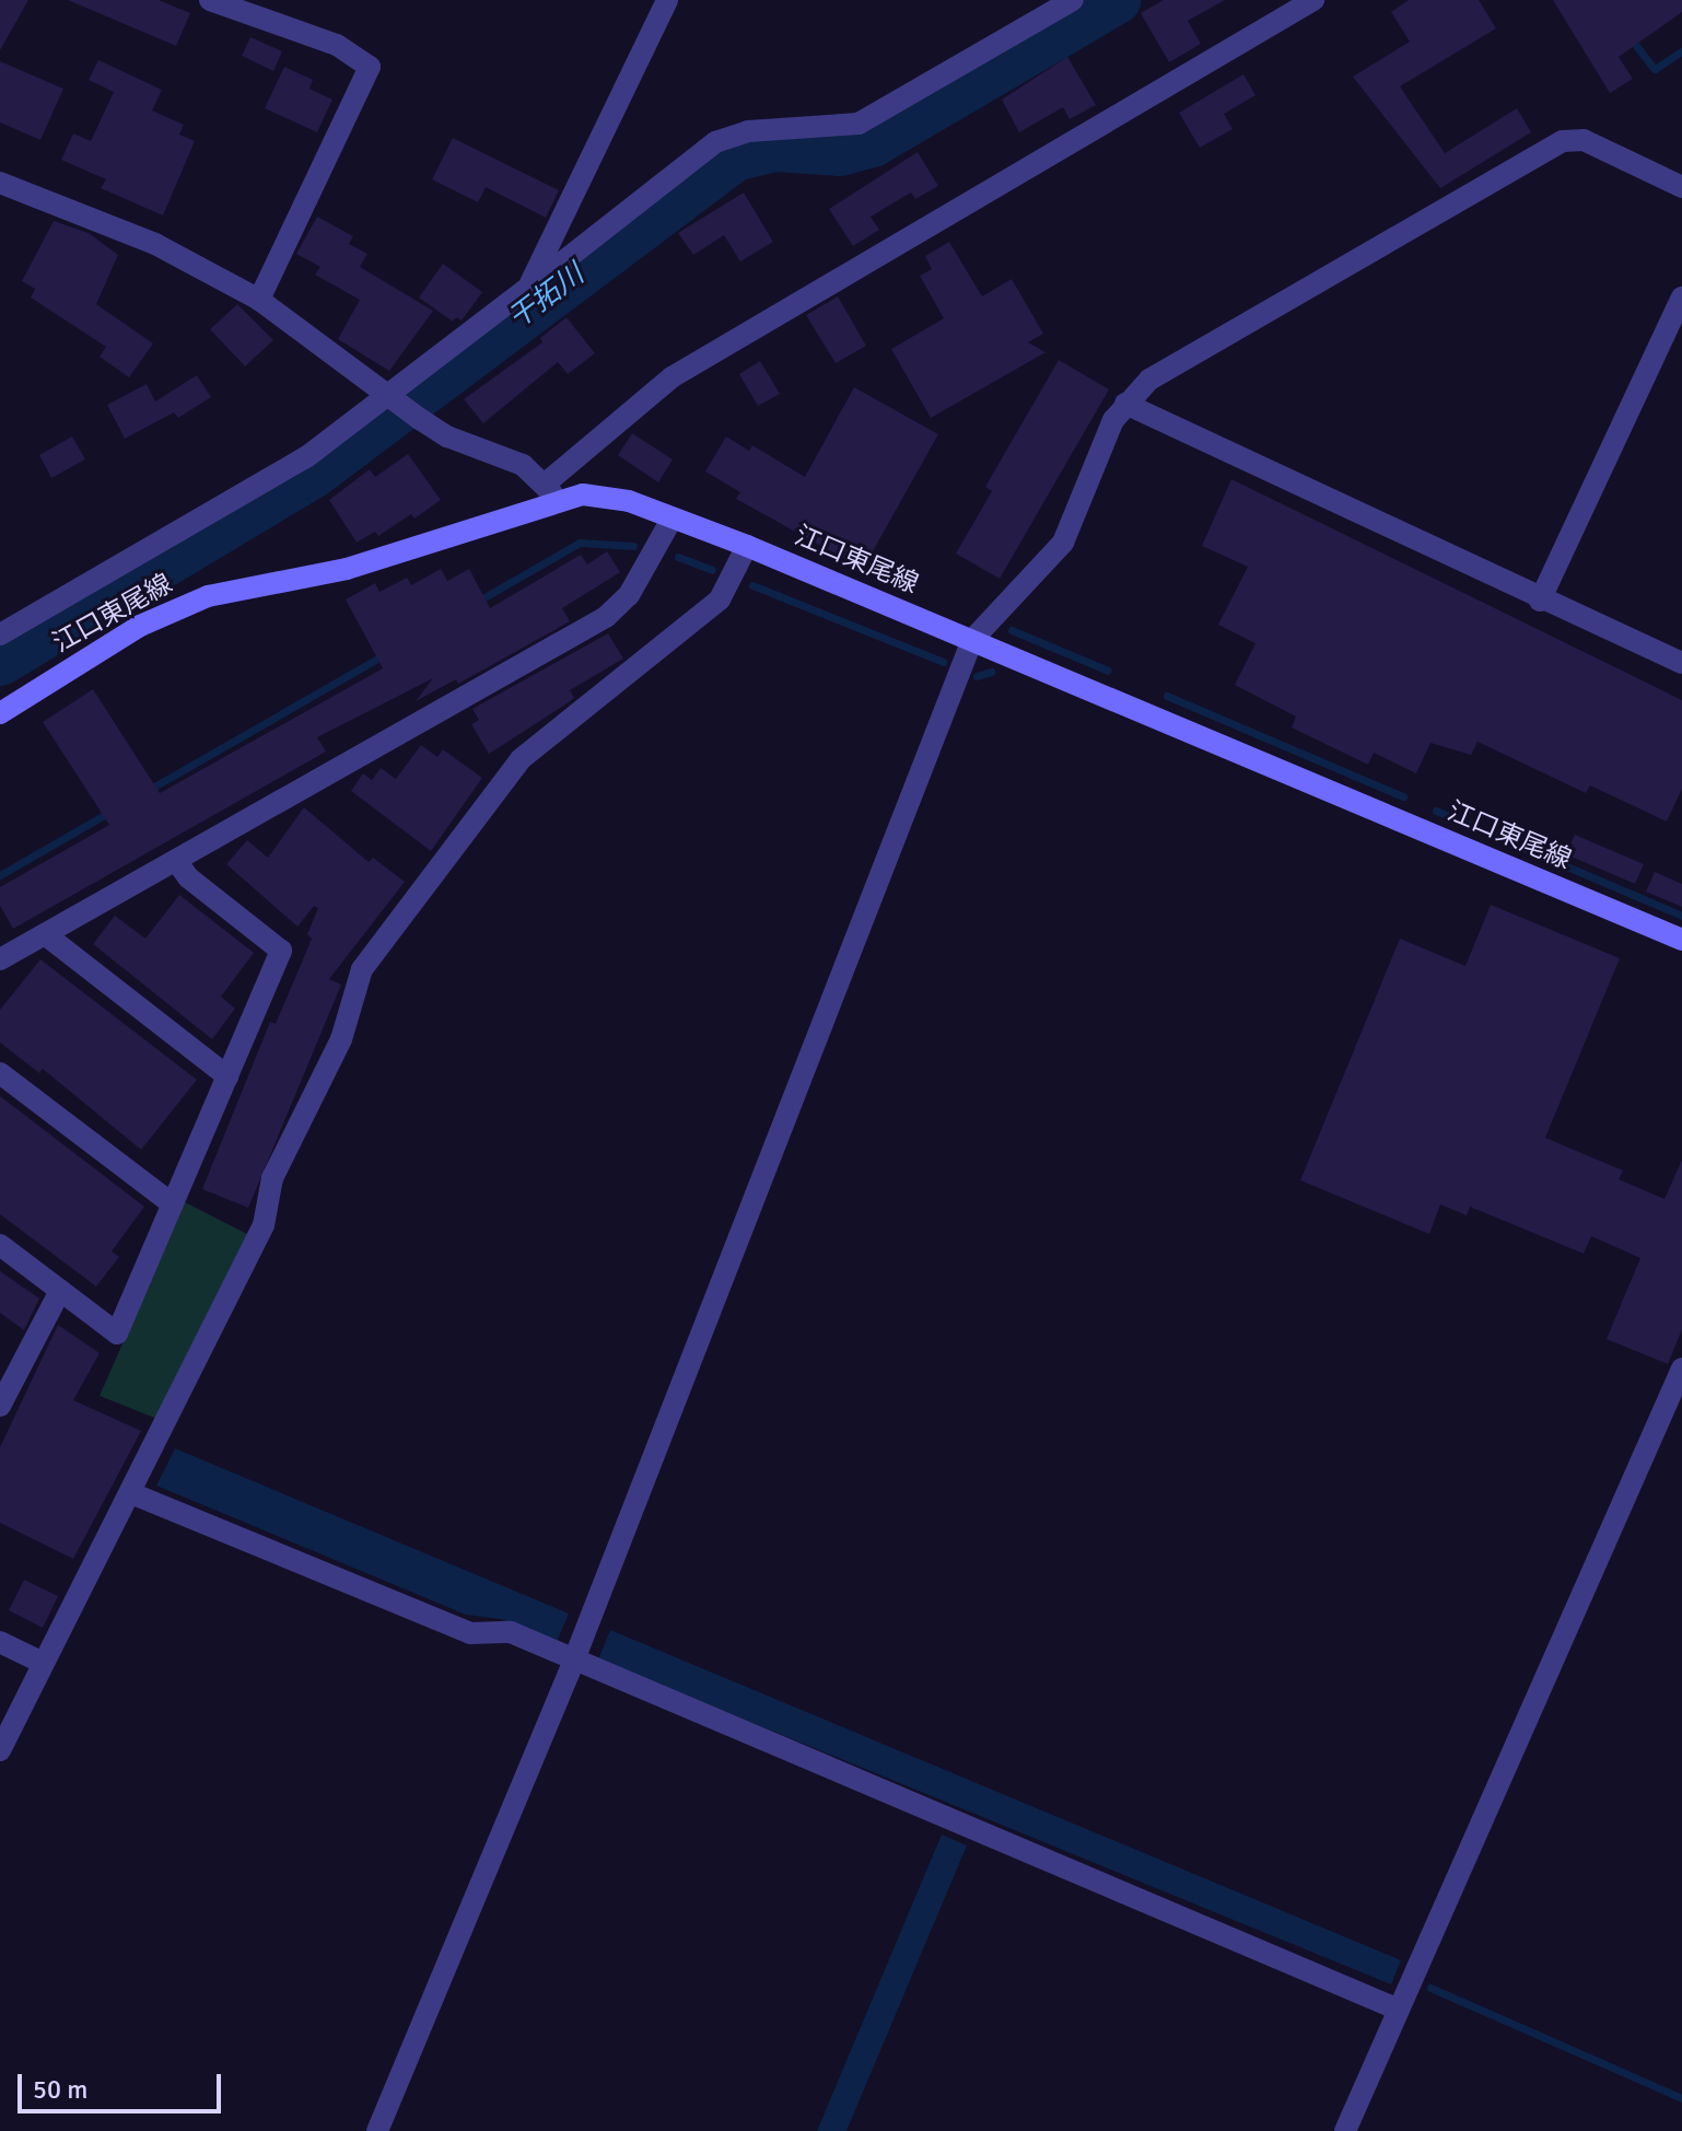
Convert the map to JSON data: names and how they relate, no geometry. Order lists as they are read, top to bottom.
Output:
{
  "streets": {
    "main road": ["江口東尾線"]
  },
  "water": ["干拓川"],
  "scale_bar": "50 m"
}
